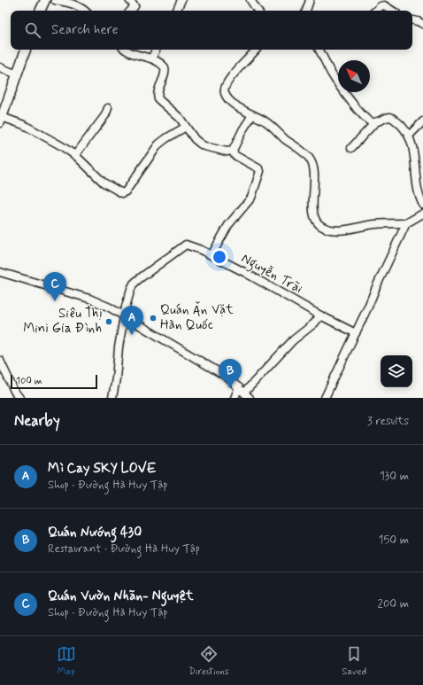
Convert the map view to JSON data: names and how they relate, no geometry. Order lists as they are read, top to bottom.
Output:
{
  "streets": {
    "street": ["Nguyễn Trãi"]
  },
  "places": ["Quán Ăn Vặt Hàn Quốc", "Siêu Thị Mini Gia Đình"],
  "scale_bar": "100 m",
  "north": "top left",
  "page": {
    "search": "Search here",
    "pins": ["C", "A", "B"],
    "scale": "100 m",
    "heading": ["Nearby", "3 results"],
    "list": [
      {
        "mark": "A",
        "name": "Mì Cay SKY LOVE",
        "note": "Shop · Đường Hà Huy Tập",
        "value": "130 m"
      },
      {
        "mark": "B",
        "name": "Quán Nướng 430",
        "note": "Restaurant · Đường Hà Huy Tập",
        "value": "150 m"
      },
      {
        "mark": "C",
        "name": "Quán Vườn Nhãn- Nguyệt",
        "note": "Shop · Đường Hà Huy Tập",
        "value": "200 m"
      }
    ],
    "nav": ["Map", "Directions", "Saved"]
  }
}
